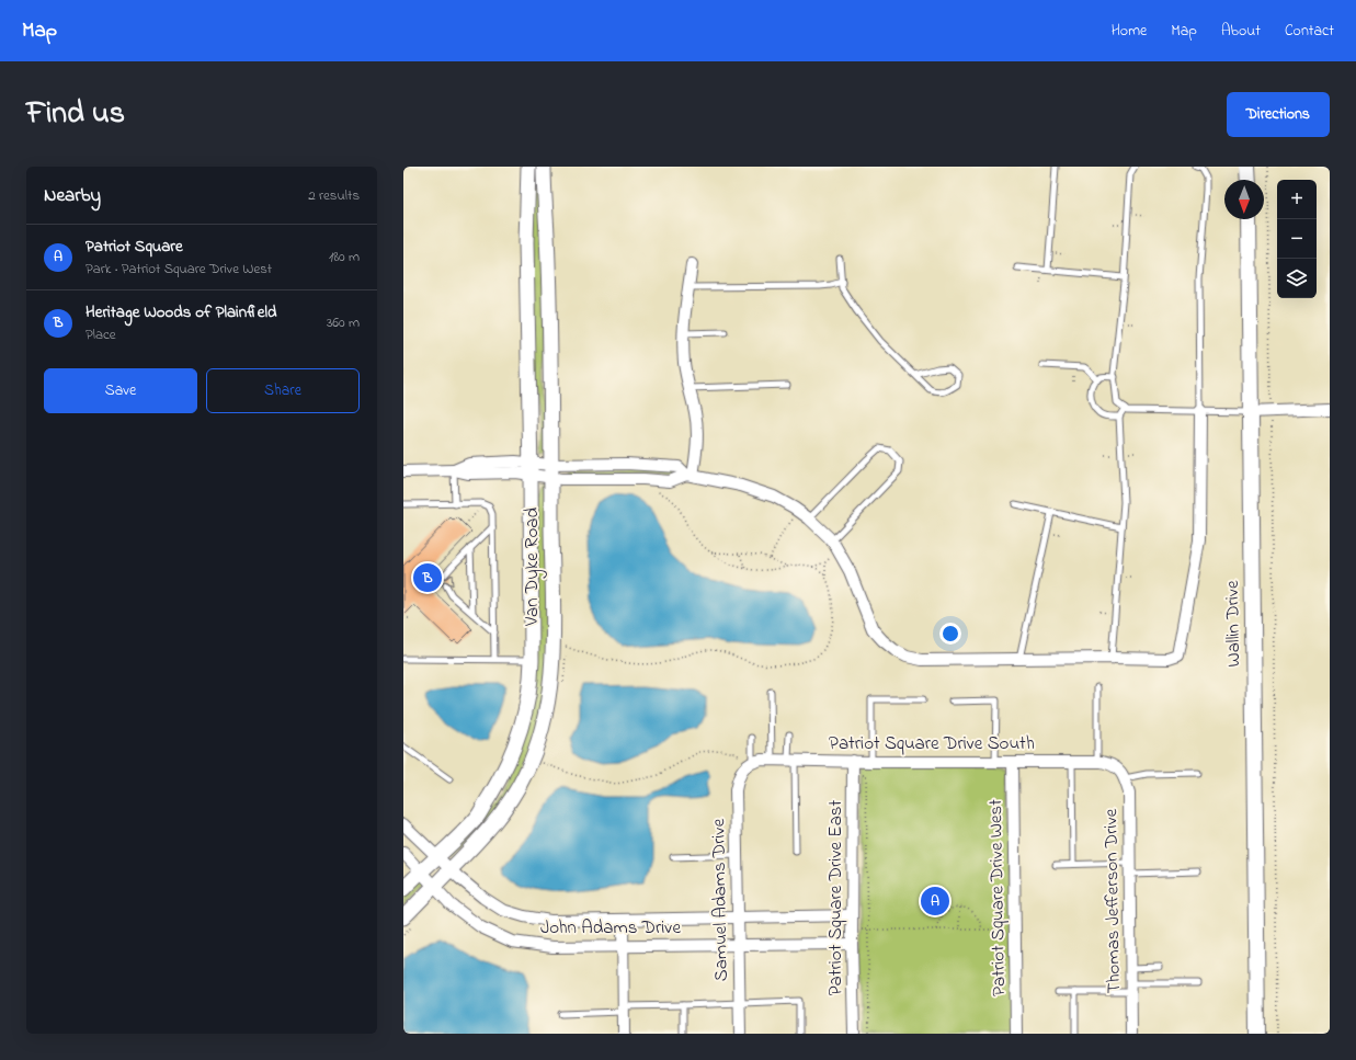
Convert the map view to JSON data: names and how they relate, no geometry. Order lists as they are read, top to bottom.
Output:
{
  "streets": {
    "main road": ["Wallin Drive"],
    "street": [
      "Van Dyke Road",
      "Patriot Square Drive South",
      "Patriot Square Drive East",
      "Patriot Square Drive West",
      "Samuel Adams Drive",
      "Thomas Jefferson Drive",
      "John Adams Drive"
    ]
  },
  "crossings": [
    ["Van Dyke Road", "John Adams Drive"],
    ["Patriot Square Drive South", "Patriot Square Drive East"],
    ["Patriot Square Drive South", "Patriot Square Drive West"],
    ["Patriot Square Drive South", "Samuel Adams Drive"],
    ["Patriot Square Drive South", "Thomas Jefferson Drive"],
    ["Patriot Square Drive East", "John Adams Drive"],
    ["Samuel Adams Drive", "John Adams Drive"]
  ],
  "north": "bottom",
  "page": {
    "header": "Map",
    "nav": [
      "Home",
      "Map",
      "About",
      "Contact"
    ],
    "title": "Find us",
    "buttons": [
      "Directions",
      ["Save", "Share"]
    ],
    "heading": ["Nearby", "2 results"],
    "map_buttons": ["+", "−"],
    "list": [
      {
        "mark": "A",
        "name": "Patriot Square",
        "note": "Park · Patriot Square Drive West",
        "value": "180 m"
      },
      {
        "mark": "B",
        "name": "Heritage Woods of Plainfield",
        "note": "Place",
        "value": "360 m"
      }
    ],
    "pins": ["B", "A"]
  }
}
